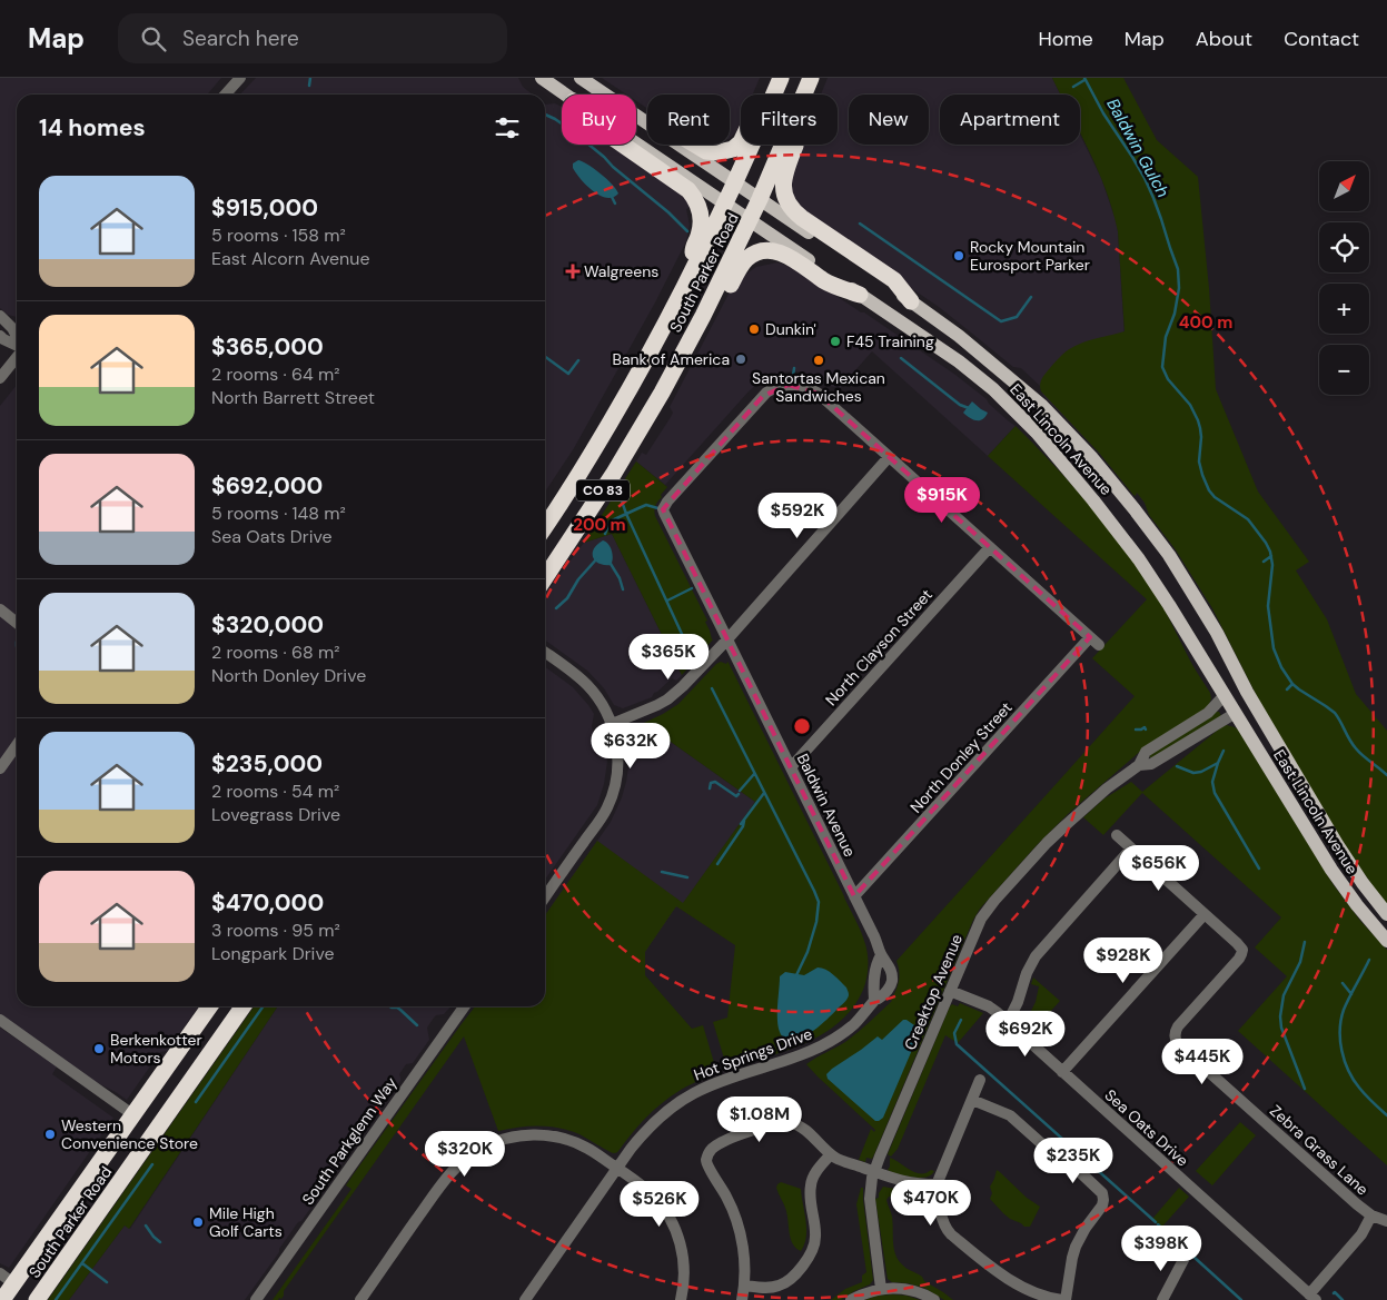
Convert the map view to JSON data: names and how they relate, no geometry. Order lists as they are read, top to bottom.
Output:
{
  "streets": {
    "highway": ["South Parker Road", "CO 83"],
    "main road": ["East Lincoln Avenue"],
    "street": [
      "North Clayson Street",
      "North Donley Street",
      "Baldwin Avenue",
      "Creektop Avenue",
      "Hot Springs Drive",
      "Sea Oats Drive",
      "South Parkglenn Way",
      "Zebra Grass Lane"
    ]
  },
  "crossings": [
    ["South Parker Road", "East Lincoln Avenue"],
    ["East Lincoln Avenue", "Creektop Avenue"],
    ["North Clayson Street", "North Donley Street"],
    ["North Clayson Street", "Baldwin Avenue"],
    ["North Donley Street", "Baldwin Avenue"],
    ["Baldwin Avenue", "Hot Springs Drive"],
    ["Creektop Avenue", "Sea Oats Drive"]
  ],
  "water": ["Baldwin Gulch"],
  "places": {
    "other": [
      "Rocky Mountain Eurosport Parker",
      "Dunkin'",
      "F45 Training",
      "Bank of America",
      "Santortas Mexican Sandwiches",
      "Berkenkotter Motors",
      "Western Convenience Store",
      "Mile High Golf Carts"
    ],
    "health": ["Walgreens"]
  },
  "north": "top right",
  "page": {
    "header": "Map",
    "search": "Search here",
    "nav": [
      "Home",
      "Map",
      "About",
      "Contact"
    ],
    "chip": [
      "Buy",
      "Rent",
      "Filters",
      "New",
      "Apartment"
    ],
    "heading": "14 homes",
    "map_buttons": ["+", "−"],
    "list": [
      {
        "name": "$915,000",
        "note": "5 rooms · 158 m² · East Alcorn Avenue"
      },
      {
        "name": "$365,000",
        "note": "2 rooms · 64 m² · North Barrett Street"
      },
      {
        "name": "$692,000",
        "note": "5 rooms · 148 m² · Sea Oats Drive"
      },
      {
        "name": "$320,000",
        "note": "2 rooms · 68 m² · North Donley Drive"
      },
      {
        "name": "$235,000",
        "note": "2 rooms · 54 m² · Lovegrass Drive"
      },
      {
        "name": "$470,000",
        "note": "3 rooms · 95 m² · Longpark Drive"
      }
    ],
    "price": [
      "$915K",
      "$592K",
      "$365K",
      "$632K",
      "$656K",
      "$928K",
      "$692K",
      "$445K",
      "$1.08M",
      "$320K",
      "$235K",
      "$470K",
      "$526K",
      "$398K"
    ]
  },
  "rings": ["400 m", "200 m"]
}
